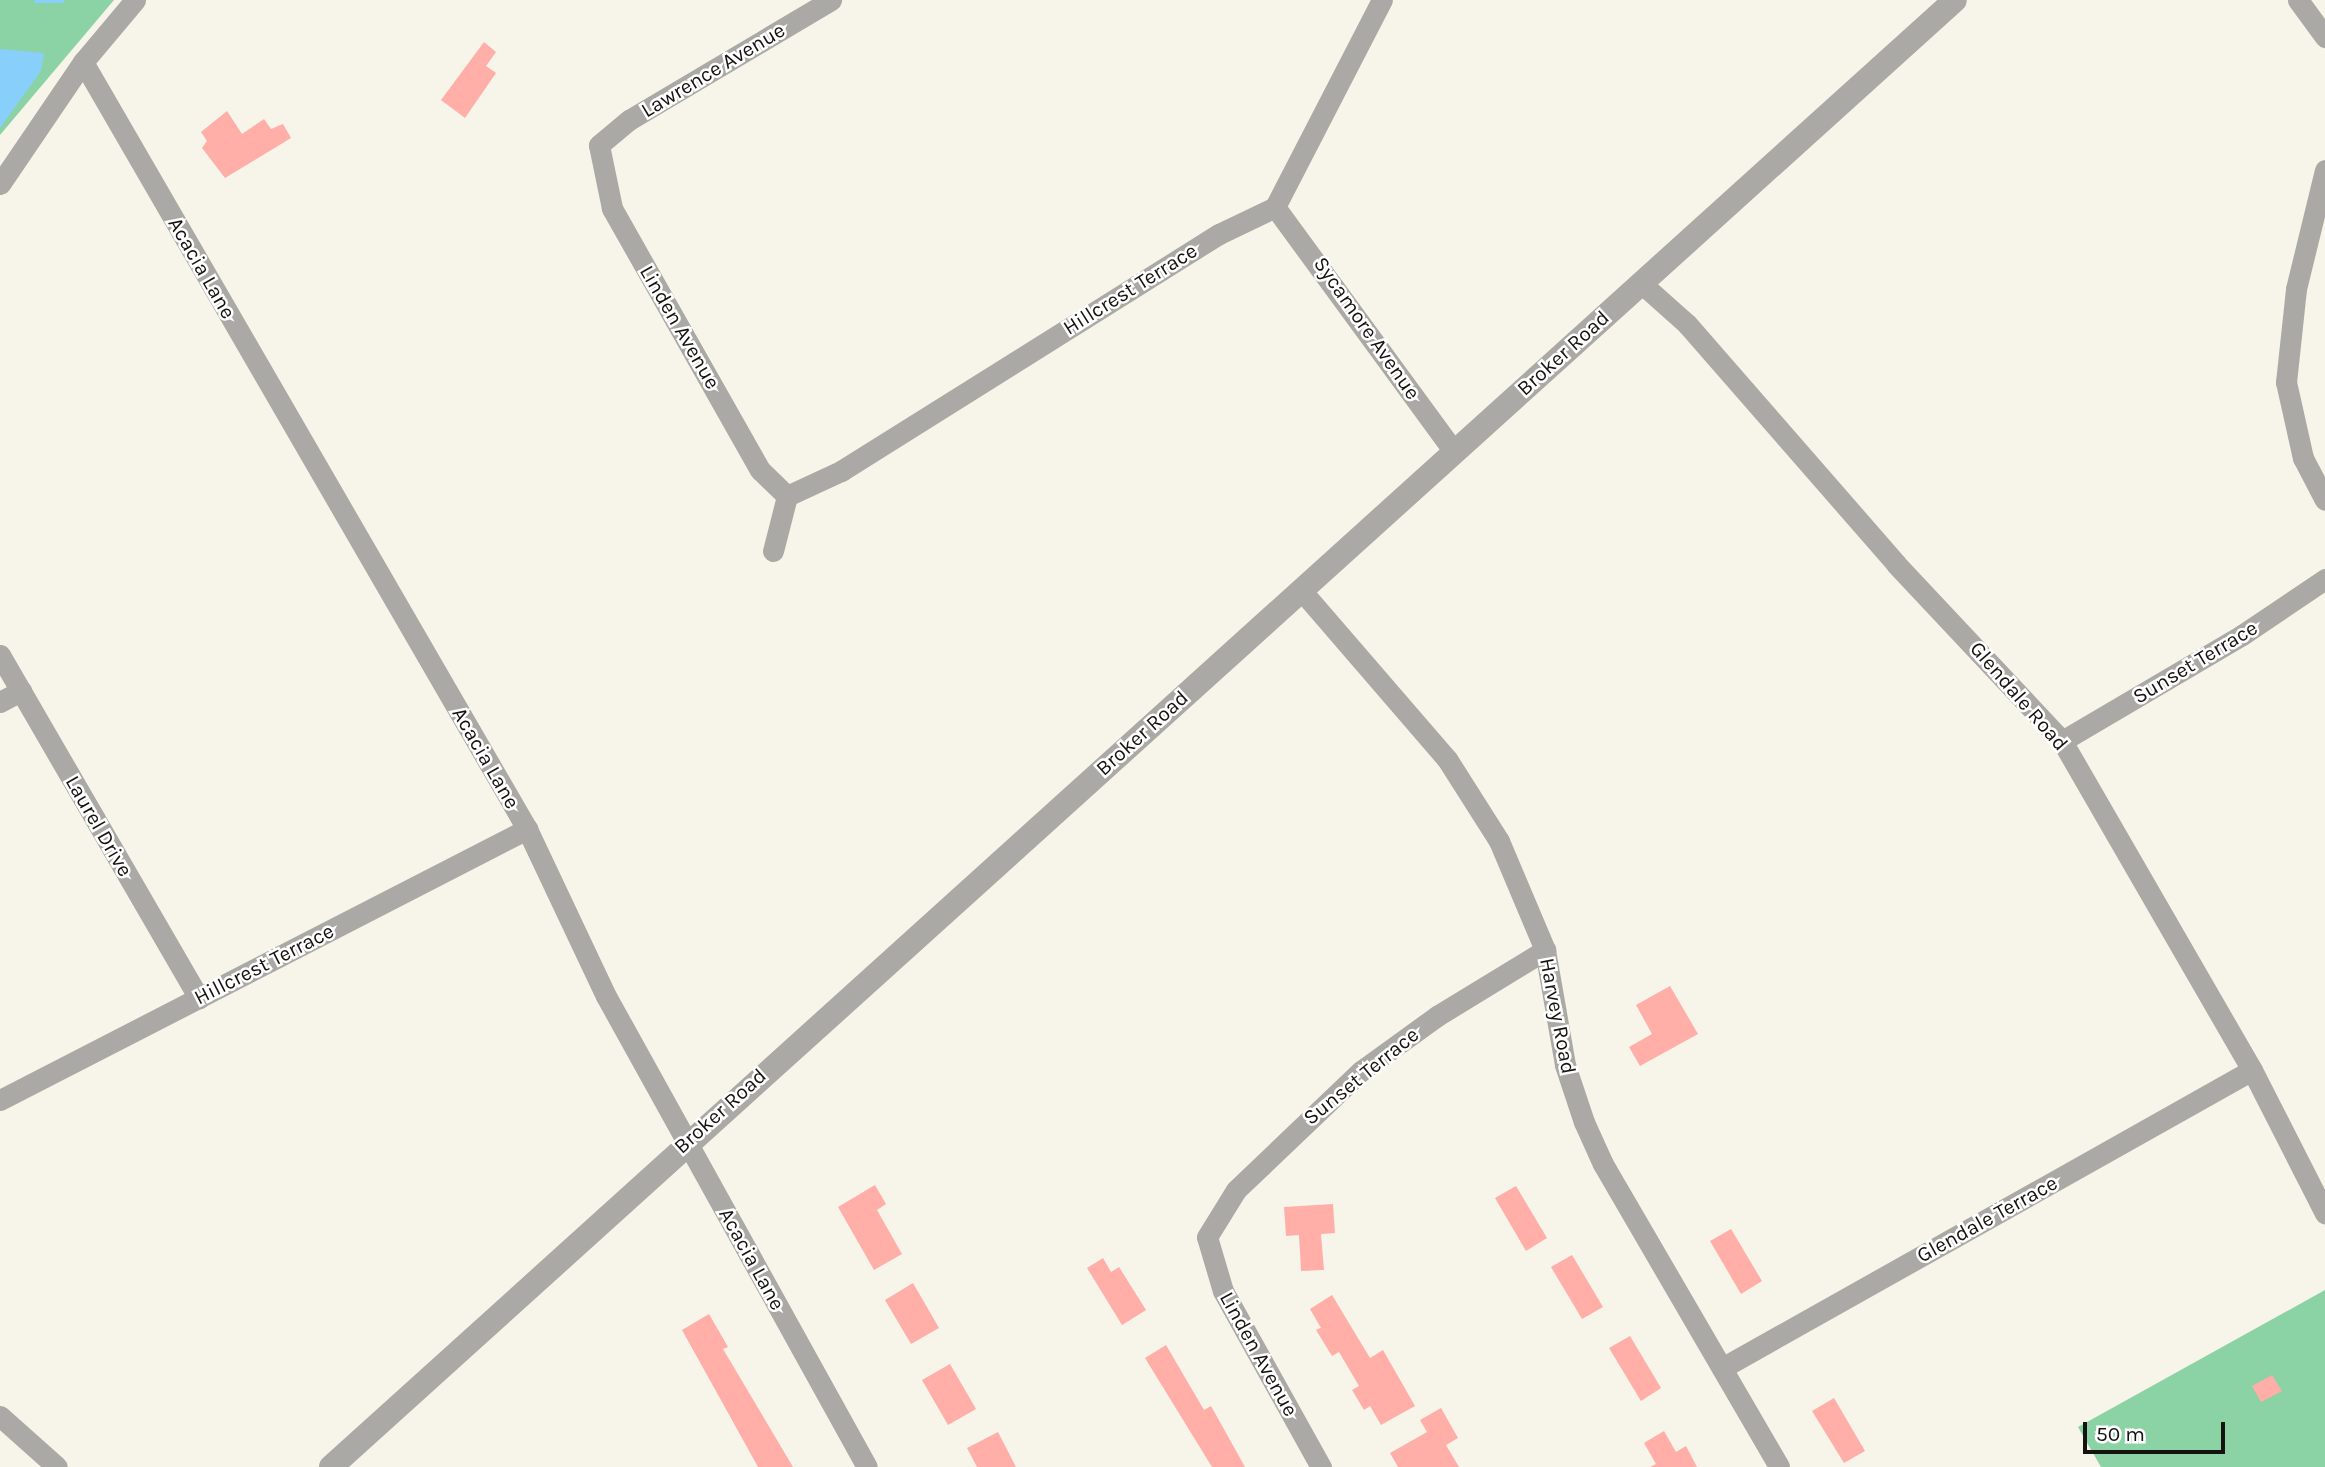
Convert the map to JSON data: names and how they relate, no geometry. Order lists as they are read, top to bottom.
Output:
{
  "streets": {
    "street": [
      "Lawrence Avenue",
      "Acacia Lane",
      "Hillcrest Terrace",
      "Linden Avenue",
      "Sycamore Avenue",
      "Broker Road",
      "Sunset Terrace",
      "Glendale Road",
      "Laurel Drive",
      "Harvey Road",
      "Glendale Terrace"
    ]
  },
  "crossings": [
    ["Lawrence Avenue", "Linden Avenue"],
    ["Acacia Lane", "Hillcrest Terrace"],
    ["Acacia Lane", "Broker Road"],
    ["Hillcrest Terrace", "Linden Avenue"],
    ["Hillcrest Terrace", "Sycamore Avenue"],
    ["Hillcrest Terrace", "Laurel Drive"],
    ["Linden Avenue", "Sunset Terrace"],
    ["Sycamore Avenue", "Broker Road"],
    ["Broker Road", "Glendale Road"],
    ["Broker Road", "Harvey Road"],
    ["Sunset Terrace", "Glendale Road"],
    ["Sunset Terrace", "Harvey Road"],
    ["Glendale Road", "Glendale Terrace"],
    ["Harvey Road", "Glendale Terrace"]
  ],
  "scale_bar": "50 m"
}
